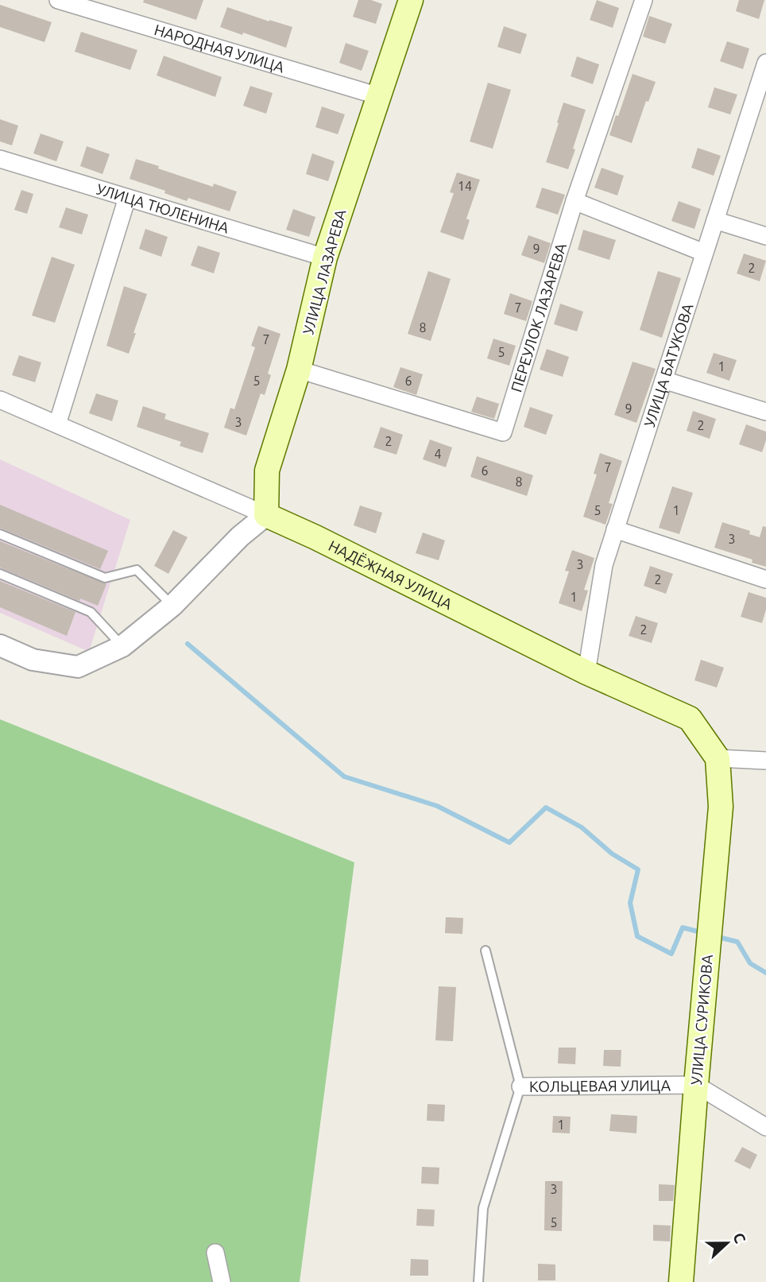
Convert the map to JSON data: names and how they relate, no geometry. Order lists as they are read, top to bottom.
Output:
{
  "streets": {
    "main road": ["УЛИЦА ЛАЗАРЕВА", "НАДЁЖНАЯ УЛИЦА", "УЛИЦА СУРИКОВА"],
    "street": [
      "НАРОДНАЯ УЛИЦА",
      "УЛИЦА ТЮЛЕНИНА",
      "ПЕРЕУЛОК ЛАЗАРЕВА",
      "УЛИЦА БАТУКОВА",
      "КОЛЬЦЕВАЯ УЛИЦА"
    ]
  },
  "crossings": [
    ["НАРОДНАЯ УЛИЦА", "УЛИЦА ЛАЗАРЕВА"],
    ["УЛИЦА ТЮЛЕНИНА", "УЛИЦА ЛАЗАРЕВА"],
    ["УЛИЦА ЛАЗАРЕВА", "ПЕРЕУЛОК ЛАЗАРЕВА"],
    ["УЛИЦА ЛАЗАРЕВА", "НАДЁЖНАЯ УЛИЦА"],
    ["УЛИЦА БАТУКОВА", "НАДЁЖНАЯ УЛИЦА"],
    ["НАДЁЖНАЯ УЛИЦА", "УЛИЦА СУРИКОВА"],
    ["УЛИЦА СУРИКОВА", "КОЛЬЦЕВАЯ УЛИЦА"]
  ],
  "house_numbers": [
    "14",
    "9",
    "2",
    "7",
    "8",
    "7",
    "5",
    "1",
    "5",
    "6",
    "9",
    "3",
    "2",
    "2",
    "4",
    "7",
    "6",
    "8",
    "5",
    "1",
    "3",
    "3",
    "2",
    "1",
    "2",
    "1",
    "3",
    "5"
  ],
  "north": "right"
}
